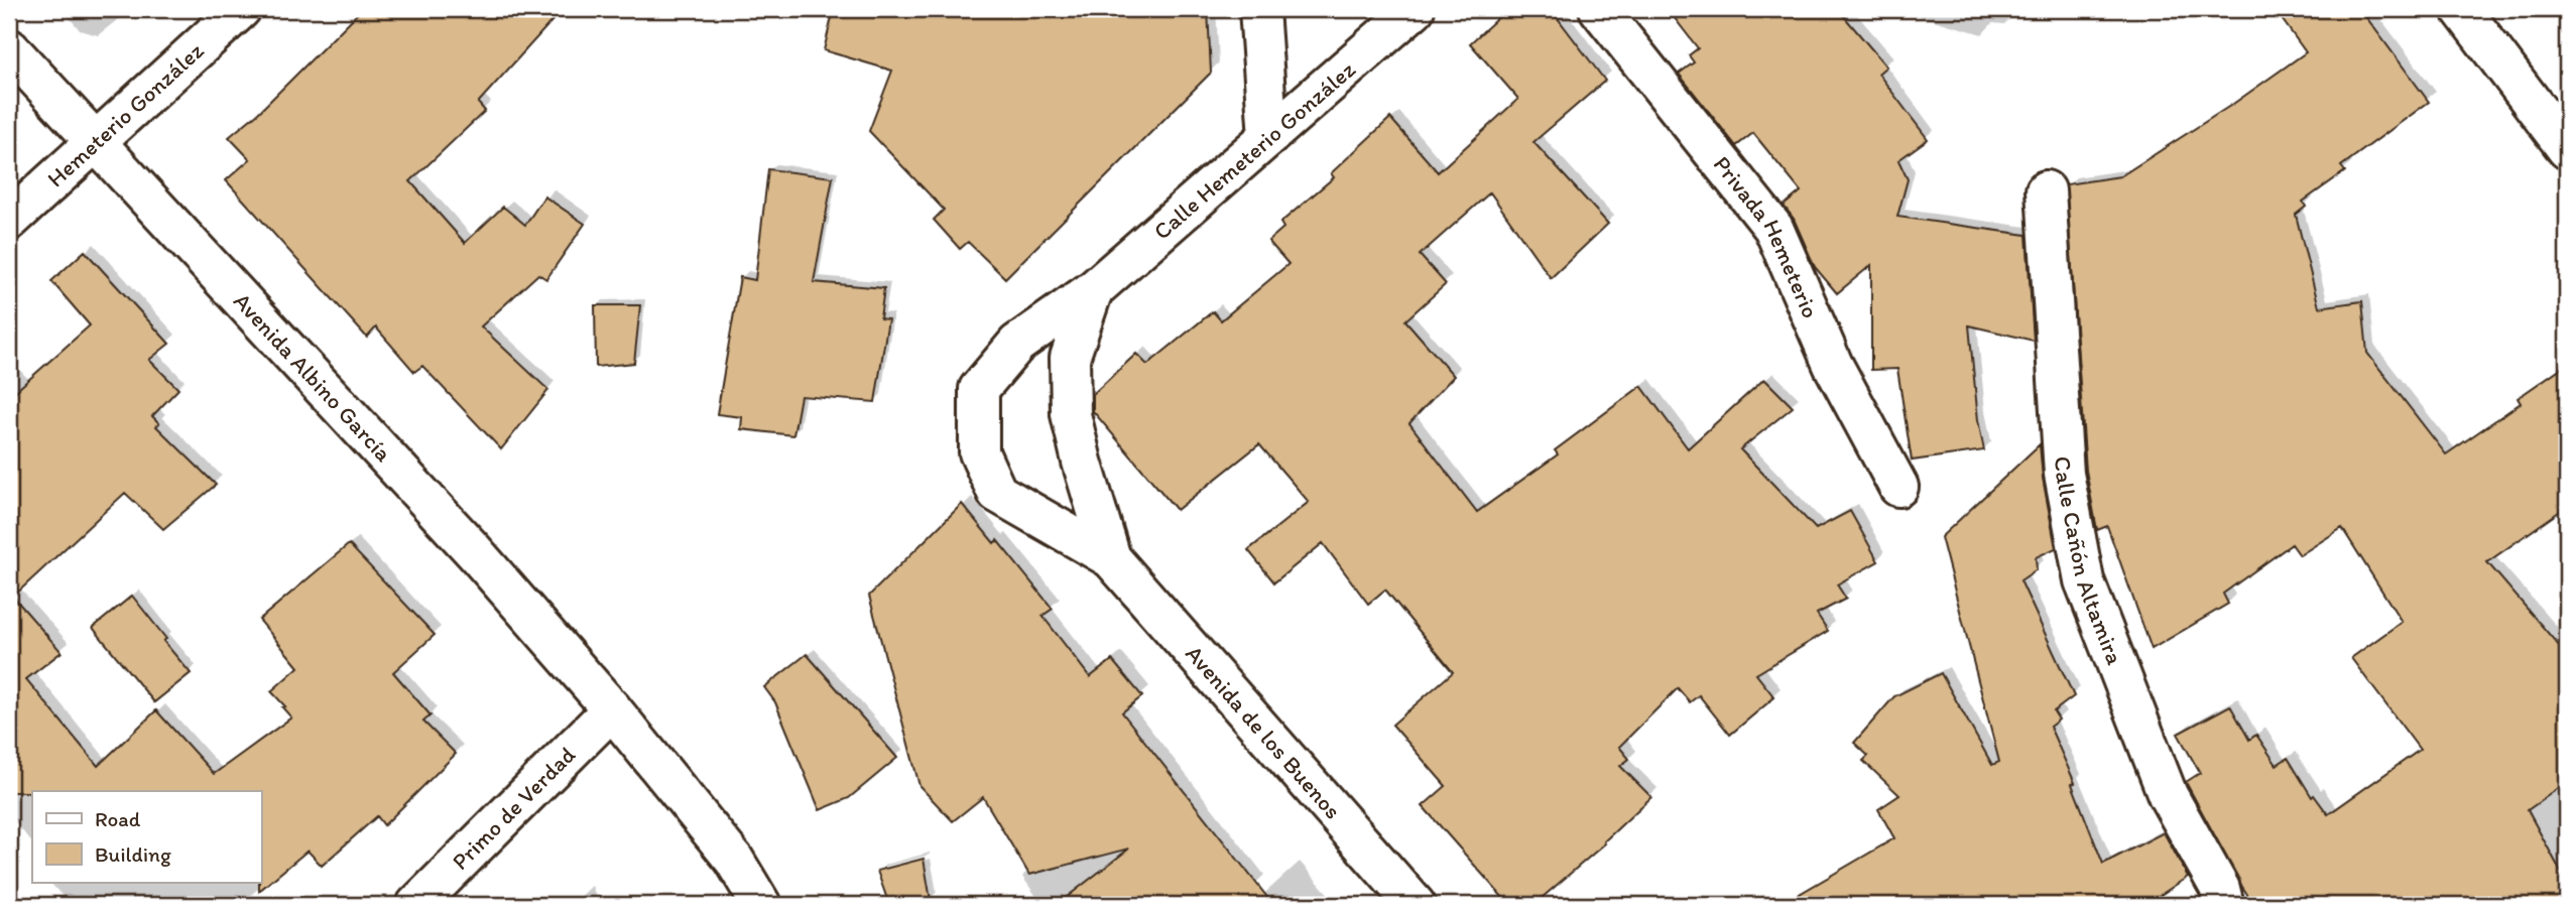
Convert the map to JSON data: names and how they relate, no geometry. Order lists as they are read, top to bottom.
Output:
{
  "streets": {
    "street": [
      "Hemeterio González",
      "Calle Hemeterio González",
      "Privada Hemeterio",
      "Avenida Albino García",
      "Calle Cañón Altamira",
      "Avenida de los Buenos",
      "Primo de Verdad"
    ]
  },
  "crossings": [
    ["Hemeterio González", "Avenida Albino García"],
    ["Calle Hemeterio González", "Avenida de los Buenos"],
    ["Avenida Albino García", "Primo de Verdad"]
  ],
  "legend": ["Road", "Building"]
}
